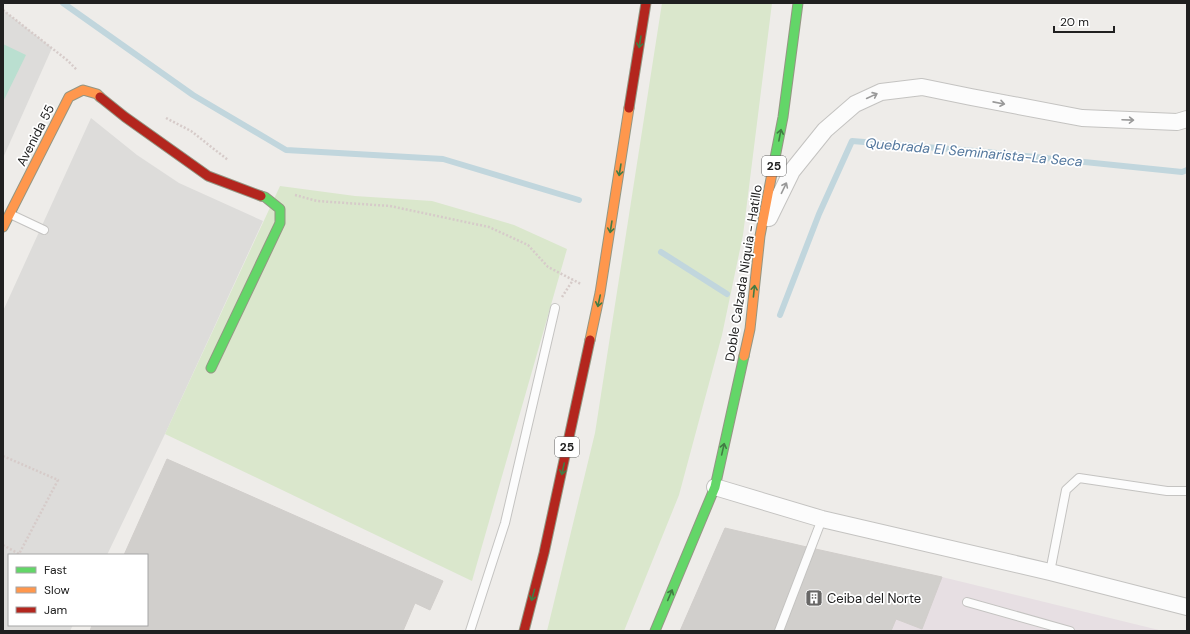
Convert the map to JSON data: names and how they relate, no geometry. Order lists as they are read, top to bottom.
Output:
{
  "streets": {
    "main road": ["Avenida 55", "25", "Doble Calzada Niquia - Hatillo"]
  },
  "one_way": ["Doble Calzada Niquia - Hatillo"],
  "water": ["Quebrada El Seminarista-La Seca"],
  "places": {
    "building": ["Ceiba del Norte"]
  },
  "legend": ["Fast", "Slow", "Jam"],
  "scale_bar": "20 m"
}
